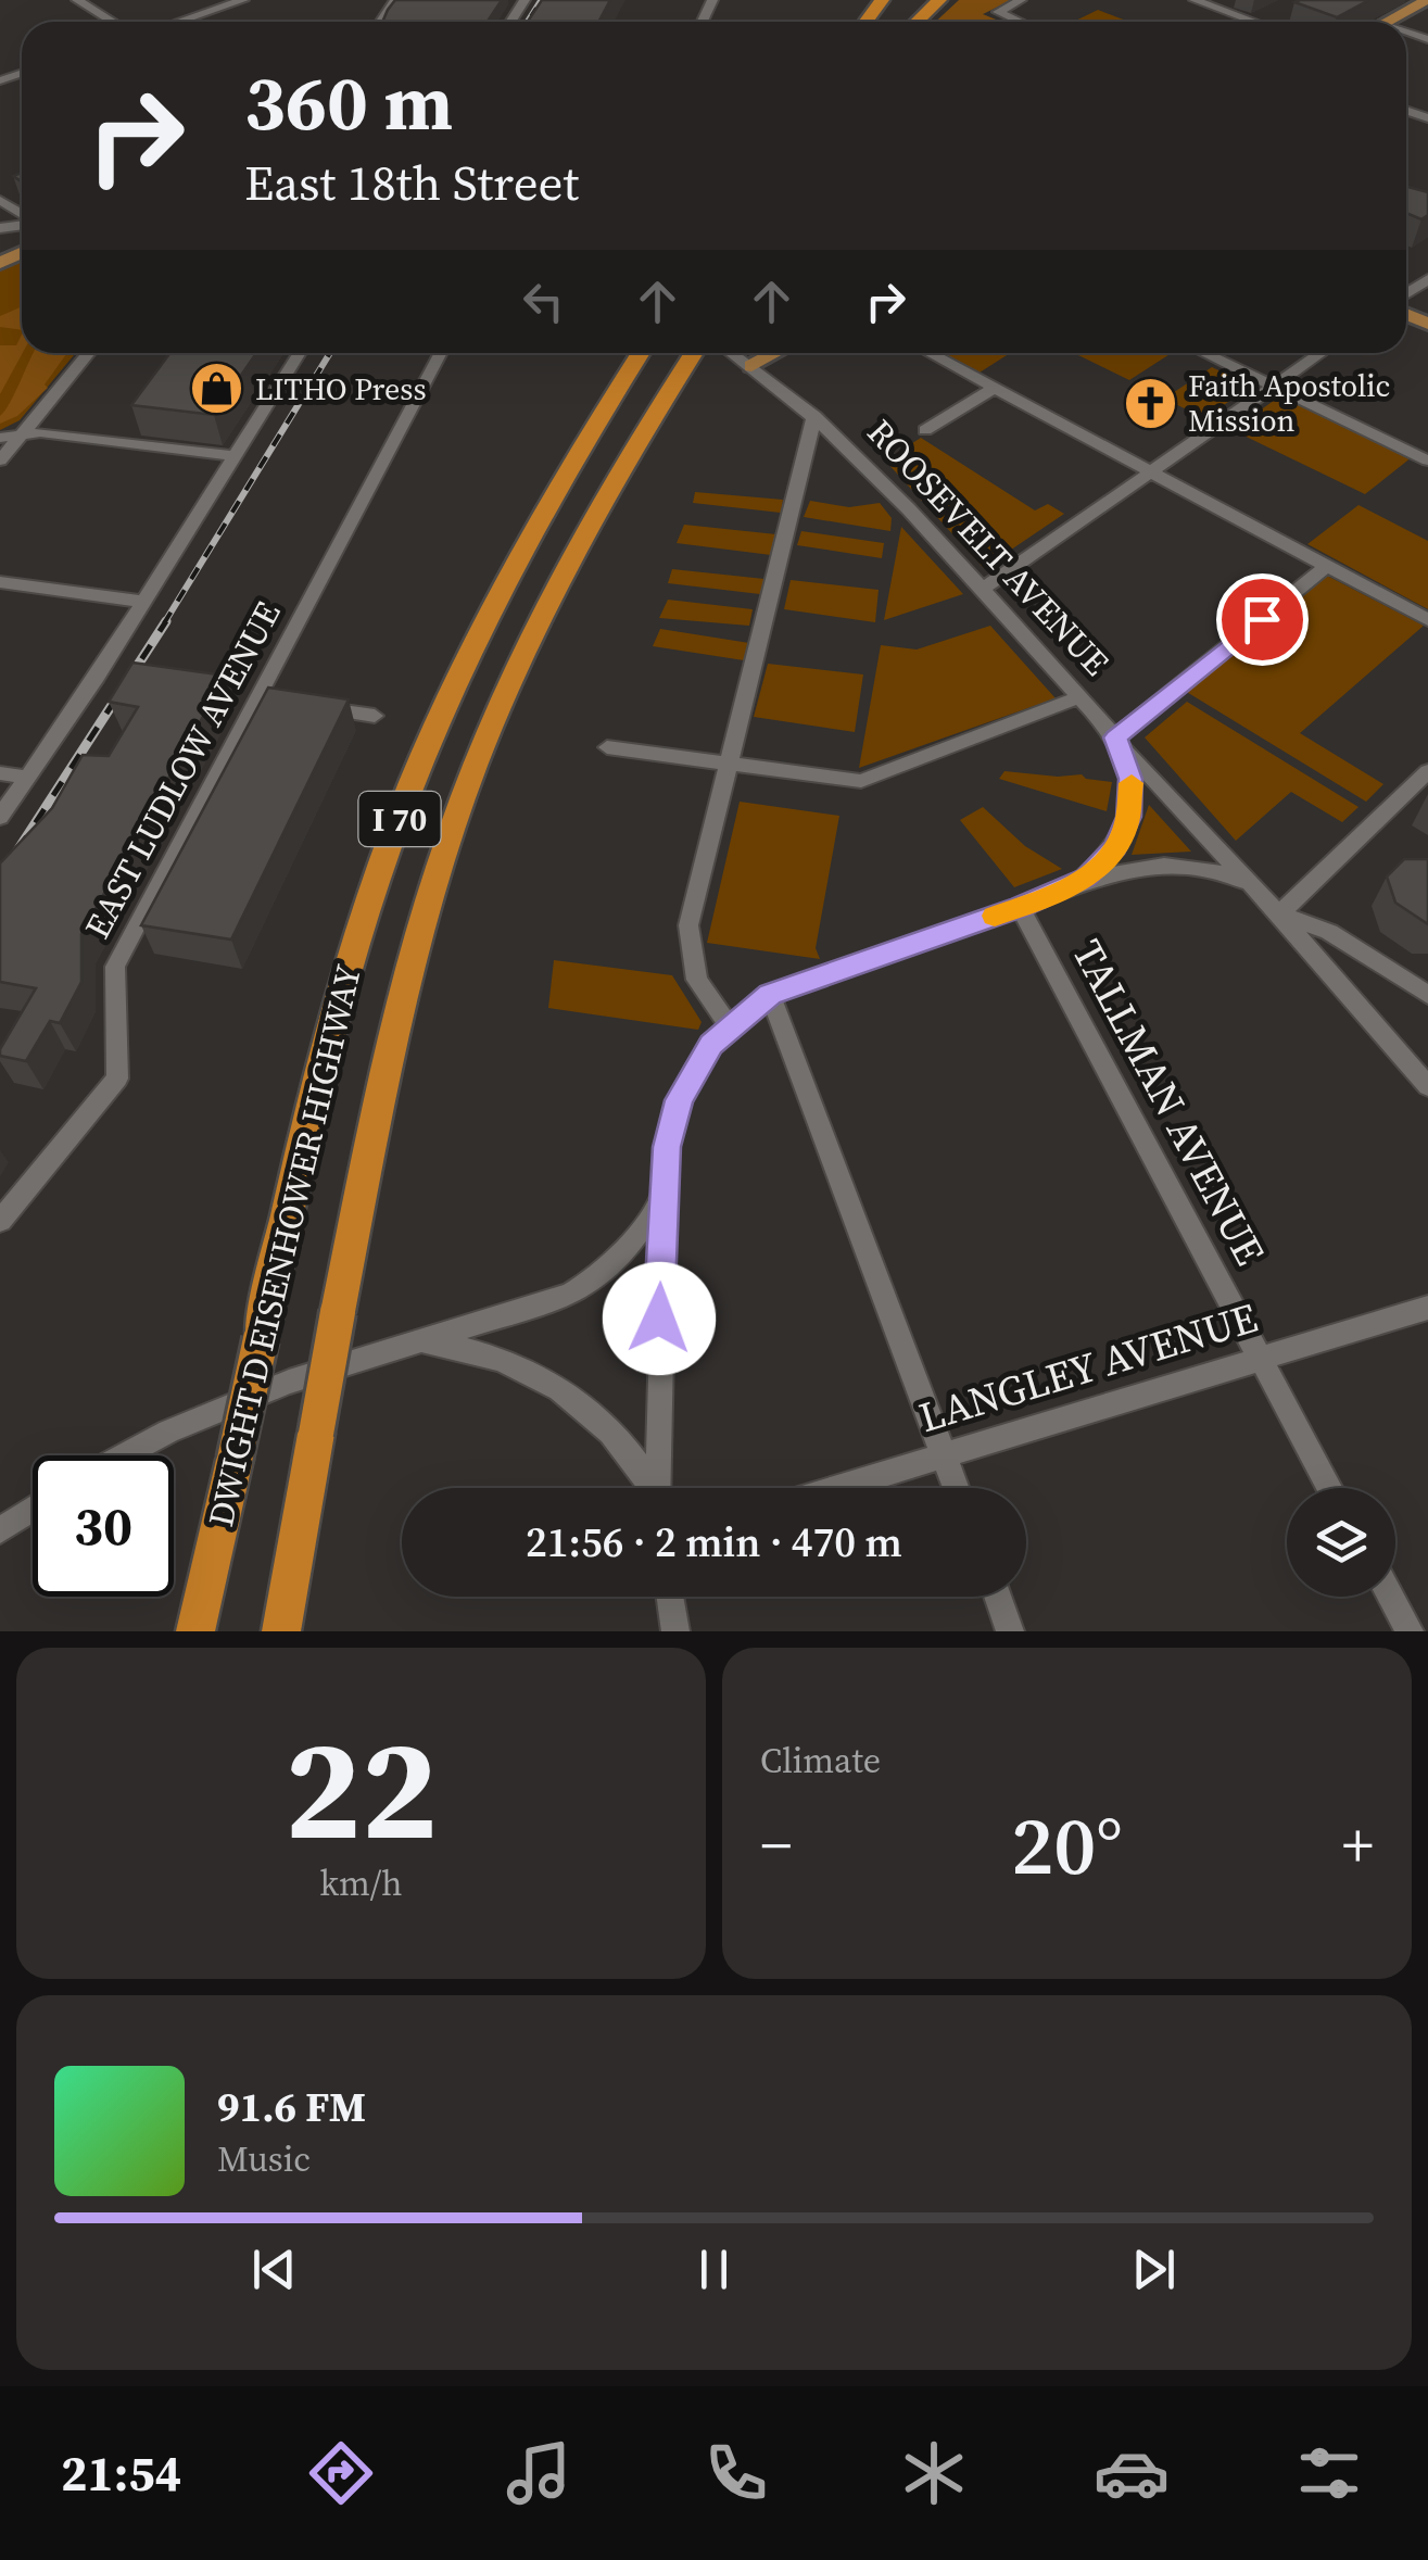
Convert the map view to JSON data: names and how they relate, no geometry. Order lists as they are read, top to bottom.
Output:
{
  "streets": {
    "highway": ["I 70", "DWIGHT D EISENHOWER HIGHWAY"],
    "street": [
      "ROOSEVELT AVENUE",
      "EAST LUDLOW AVENUE",
      "TALLMAN AVENUE",
      "LANGLEY AVENUE"
    ]
  },
  "crossings": [
    ["ROOSEVELT AVENUE", "TALLMAN AVENUE"],
    ["TALLMAN AVENUE", "LANGLEY AVENUE"]
  ],
  "places": {
    "shop": ["LITHO Press"],
    "church": ["Faith Apostolic Mission"]
  },
  "page": {
    "turn": ["360 m", "East 18th Street"],
    "limit": "30",
    "trip": "21:56 · 2 min · 470 m",
    "tile": [
      ["22", "km/h"],
      "Climate"
    ],
    "heat": ["−", "20°", "+"],
    "song": ["91.6 FM", "Music"],
    "tabs": "21:54"
  }
}
